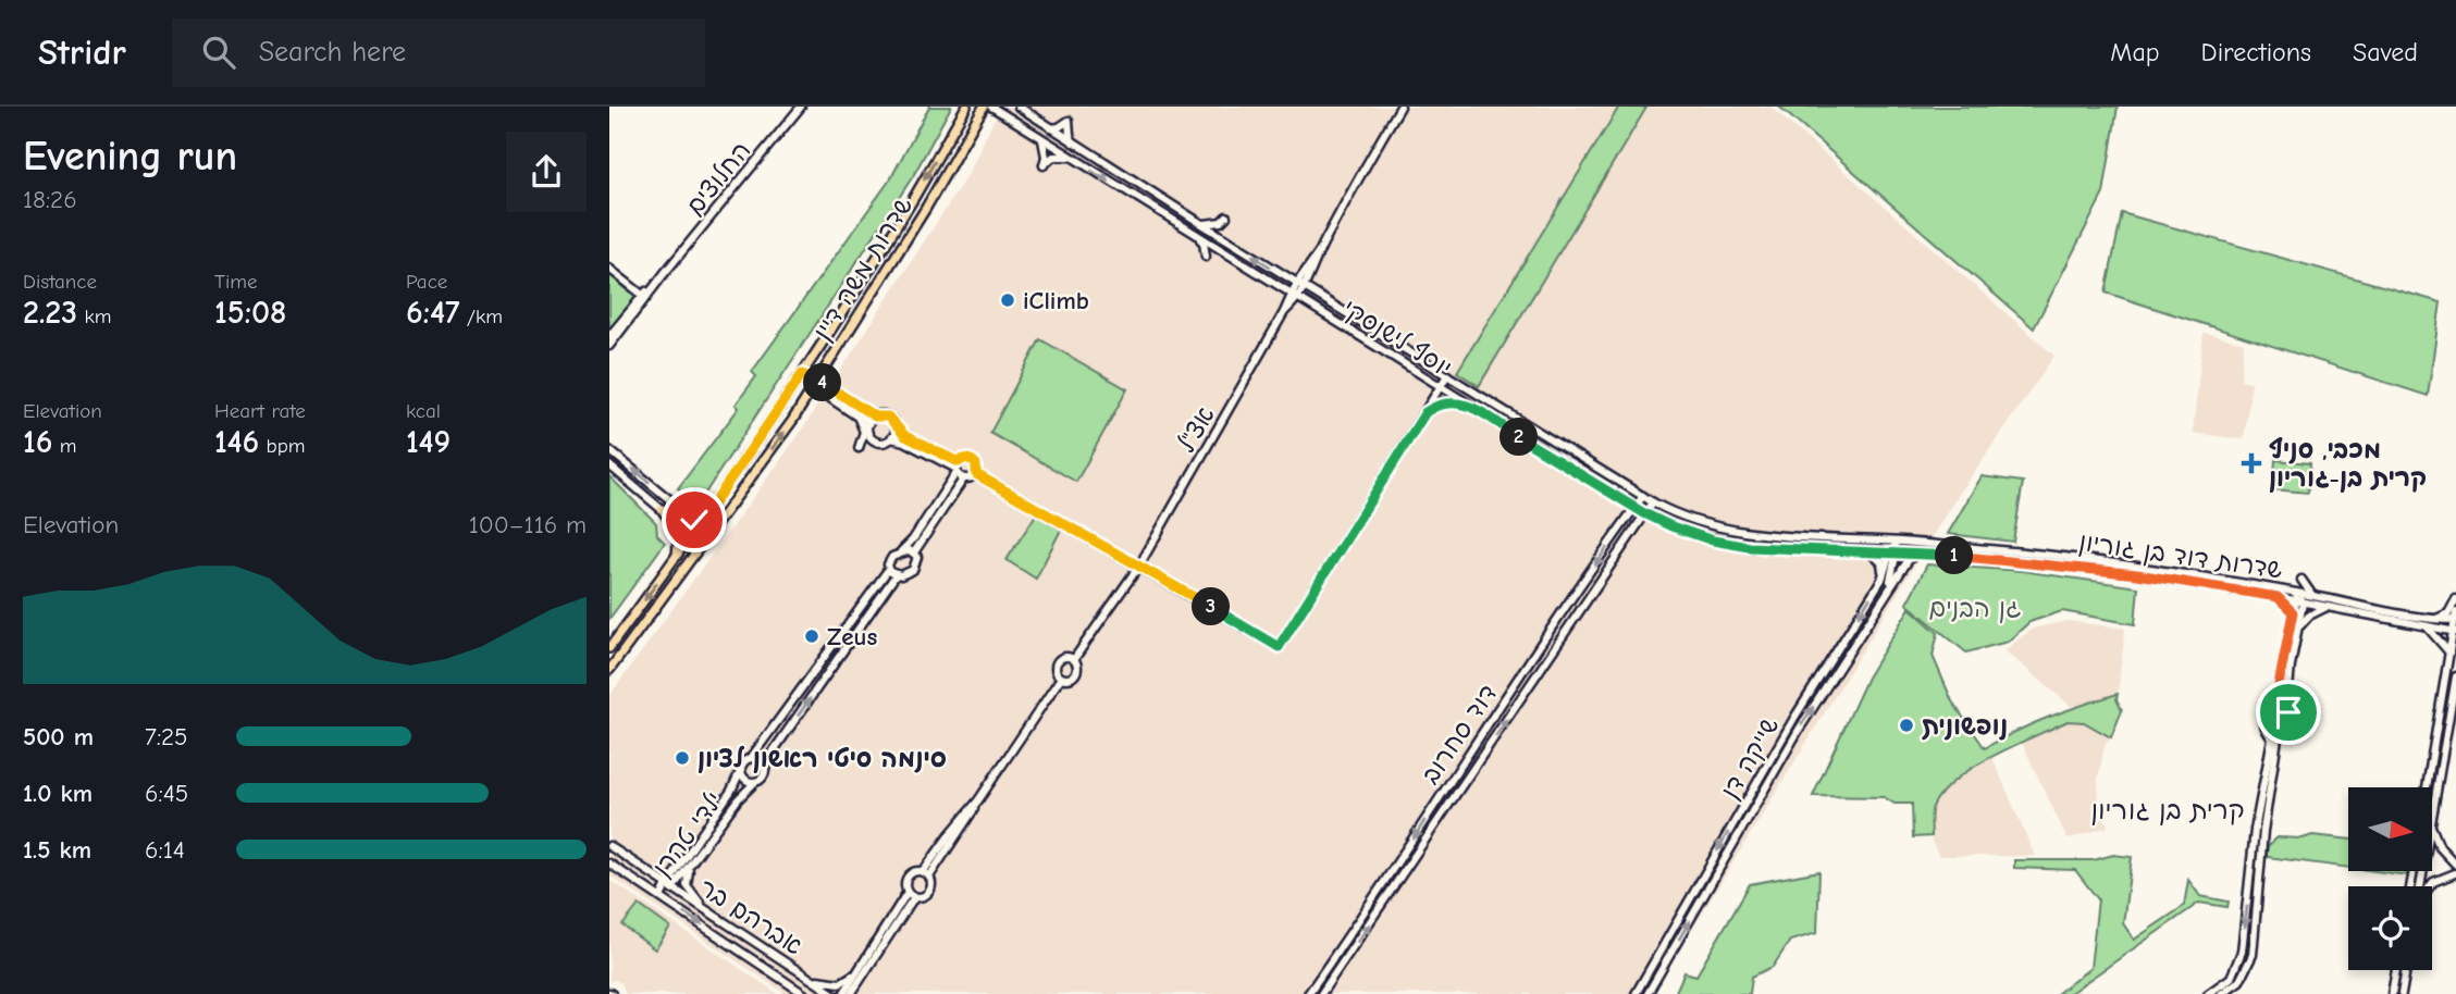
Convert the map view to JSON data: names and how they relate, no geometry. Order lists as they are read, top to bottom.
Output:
{
  "streets": {
    "main road": ["שדרות משה דיין"],
    "street": [
      "החלוצים",
      "יוסף לישנסקי",
      "אצ\"ל",
      "שדרות דוד בן גוריון",
      "דוד סחרוב",
      "שייקה דן",
      "ילדי טהרן",
      "אברהם בר"
    ]
  },
  "crossings": [
    ["יוסף לישנסקי", "אצ\"ל"],
    ["יוסף לישנסקי", "שדרות דוד בן גוריון"],
    ["יוסף לישנסקי", "דוד סחרוב"],
    ["יוסף לישנסקי", "שייקה דן"],
    ["שדרות דוד בן גוריון", "שייקה דן"],
    ["ילדי טהרן", "אברהם בר"]
  ],
  "districts": ["קרית בן גוריון"],
  "parks": ["גן הבנים"],
  "places": {
    "other": [
      "iClimb",
      "Zeus",
      "נופשונית",
      "סינמה סיטי ראשון לציון"
    ],
    "health": ["מכבי, סניף קרית בן-גוריון"]
  },
  "north": "right",
  "page": {
    "header": "Stridr",
    "search": "Search here",
    "nav": ["Map", "Directions", "Saved"],
    "heading": ["Evening run", "18:26"],
    "stats": [
      ["Distance", "2.23 km"],
      ["Time", "15:08"],
      ["Pace", "6:47 /km"],
      ["Elevation", "16 m"],
      ["Heart rate", "146 bpm"],
      ["kcal", "149"]
    ],
    "pins": [
      "4",
      "2",
      "1",
      "3"
    ],
    "chart": ["Elevation", "100–116 m"],
    "list": [
      {
        "name": "500 m",
        "note": "7:25"
      },
      {
        "name": "1.0 km",
        "note": "6:45"
      },
      {
        "name": "1.5 km",
        "note": "6:14"
      }
    ]
  }
}
